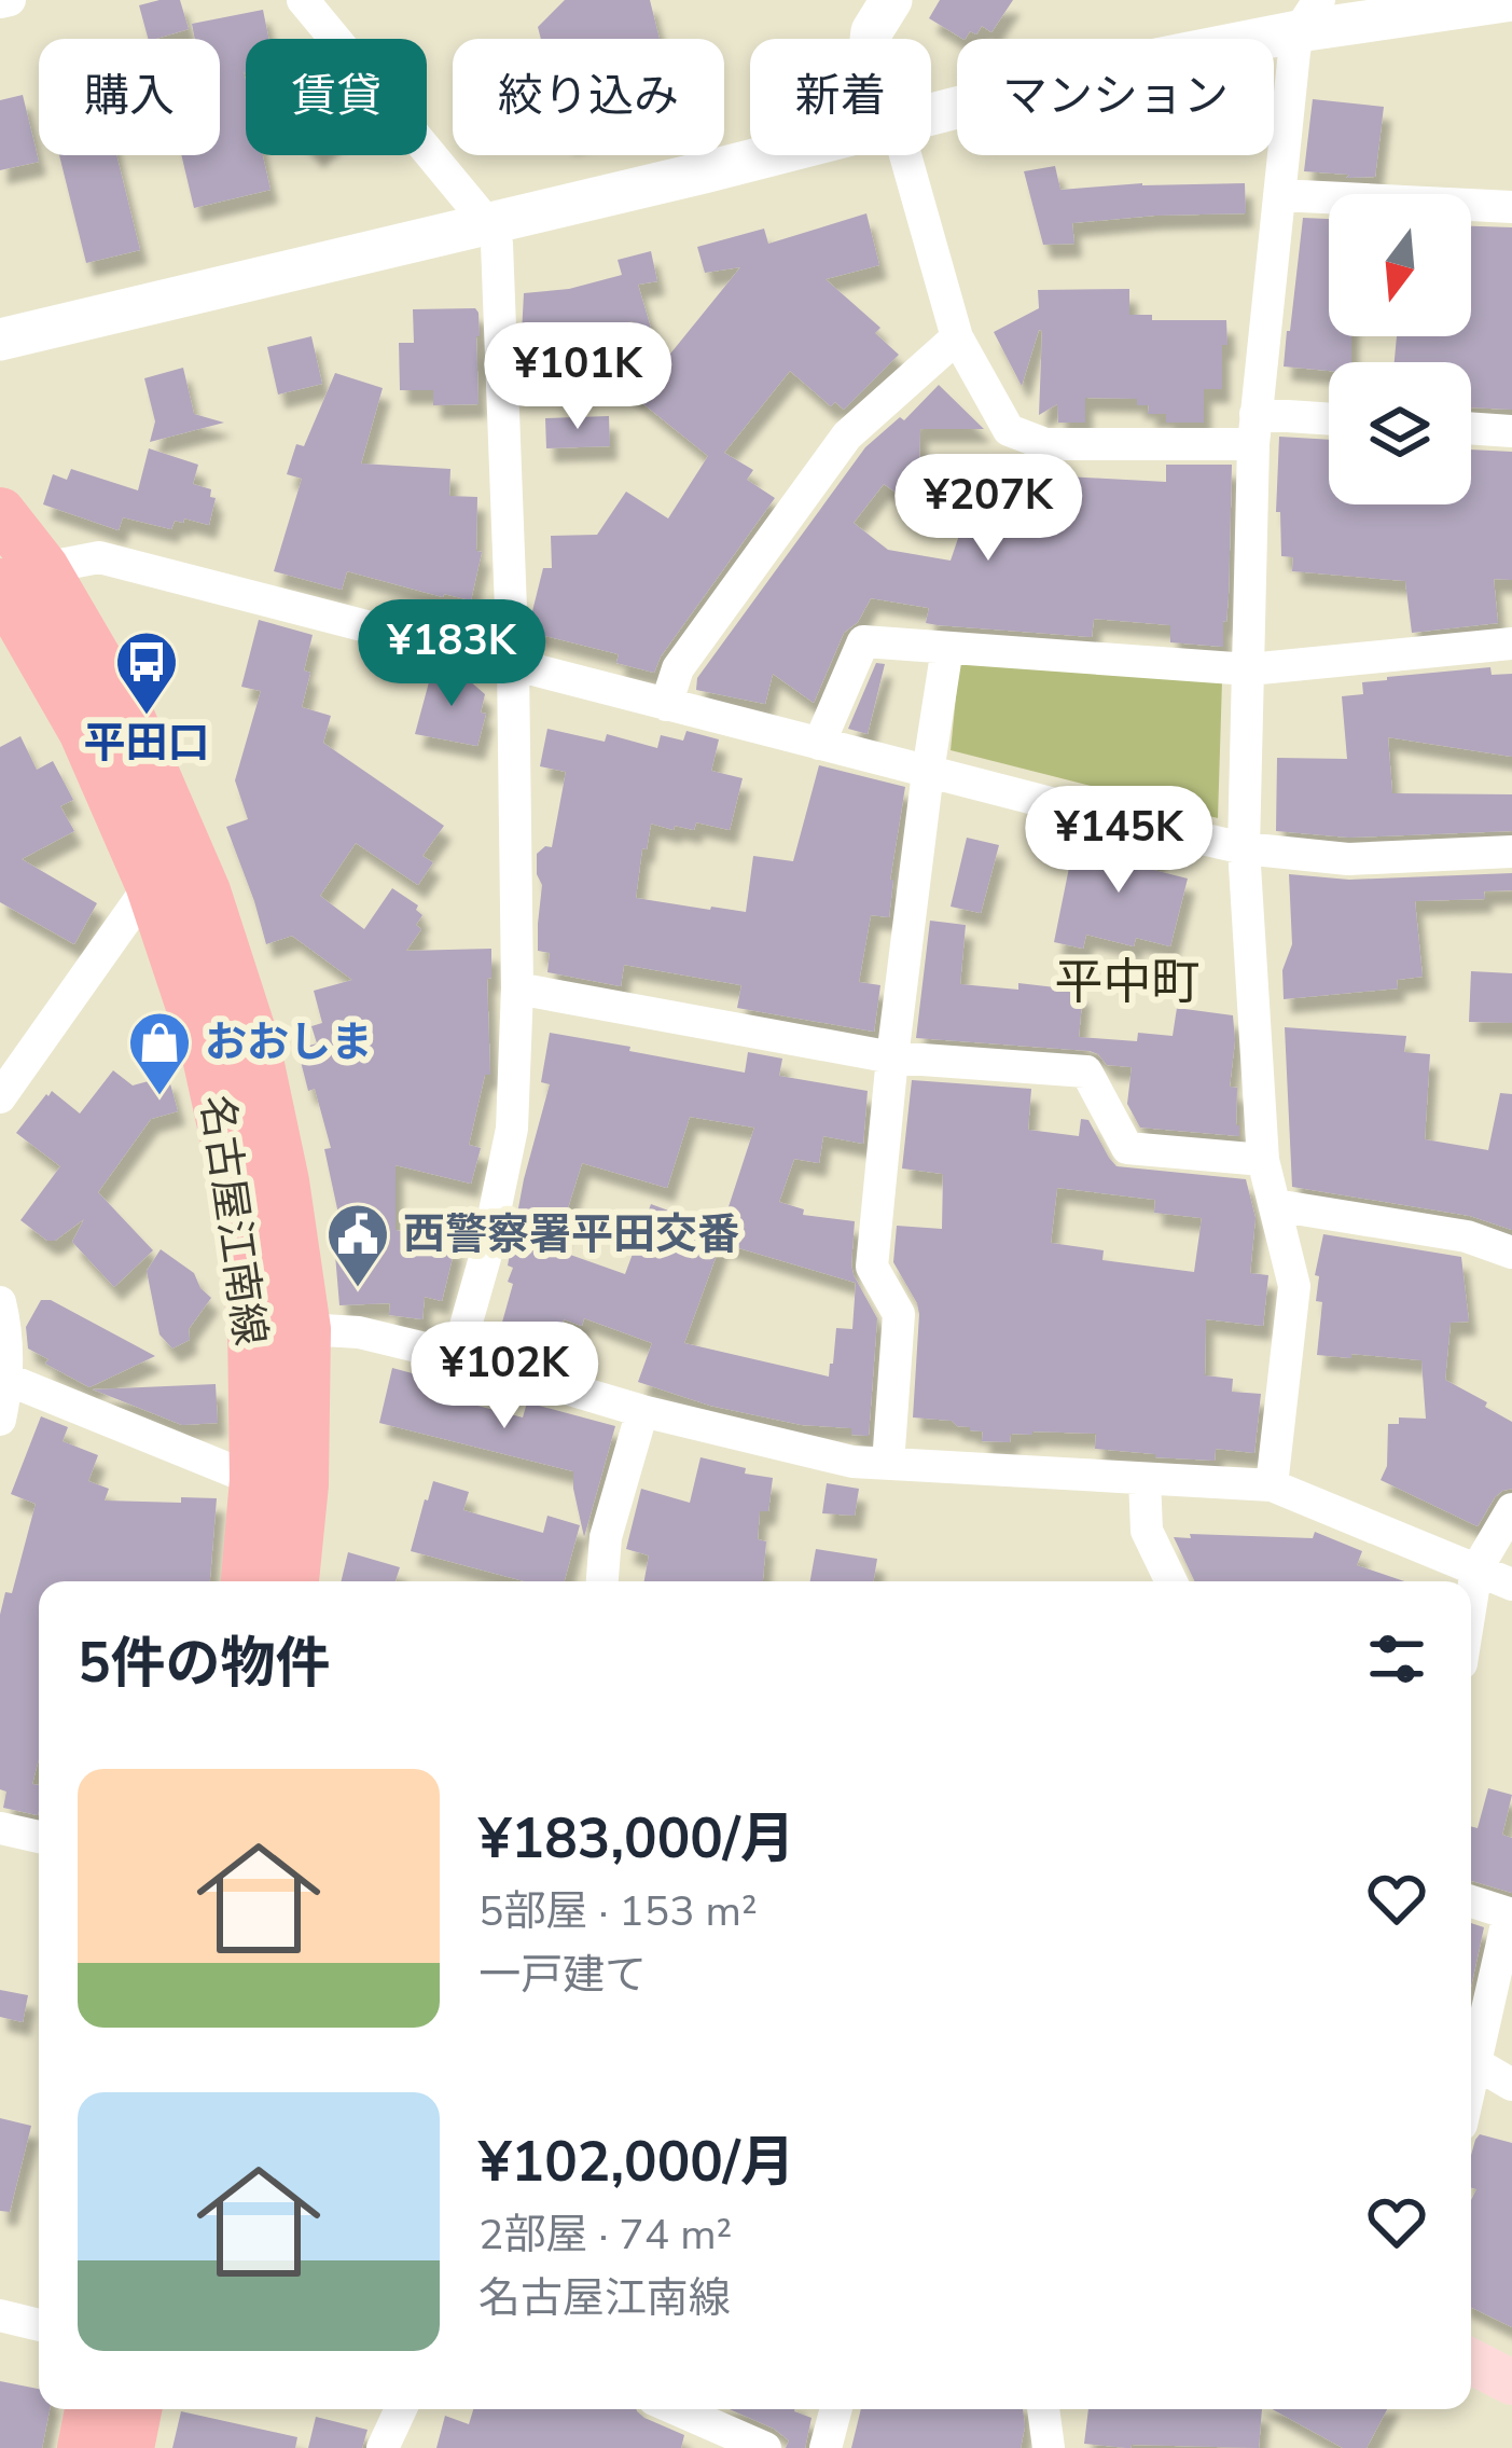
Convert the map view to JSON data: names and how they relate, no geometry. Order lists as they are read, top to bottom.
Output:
{
  "streets": {
    "main road": ["名古屋江南線"]
  },
  "districts": ["平中町"],
  "places": {
    "bus stop": ["平田口"],
    "shop": ["おおしま"],
    "public building": ["西警察署平田交番"]
  },
  "north": "bottom",
  "page": {
    "chip": [
      "購入",
      "賃貸",
      "絞り込み",
      "新着",
      "マンション"
    ],
    "price": [
      "¥101K",
      "¥207K",
      "¥183K",
      "¥145K",
      "¥102K"
    ],
    "heading": "5件の物件",
    "list": [
      {
        "name": "¥183,000/月",
        "note": "5部屋 · 153 m² · 一戸建て"
      },
      {
        "name": "¥102,000/月",
        "note": "2部屋 · 74 m² · 名古屋江南線"
      }
    ]
  }
}
